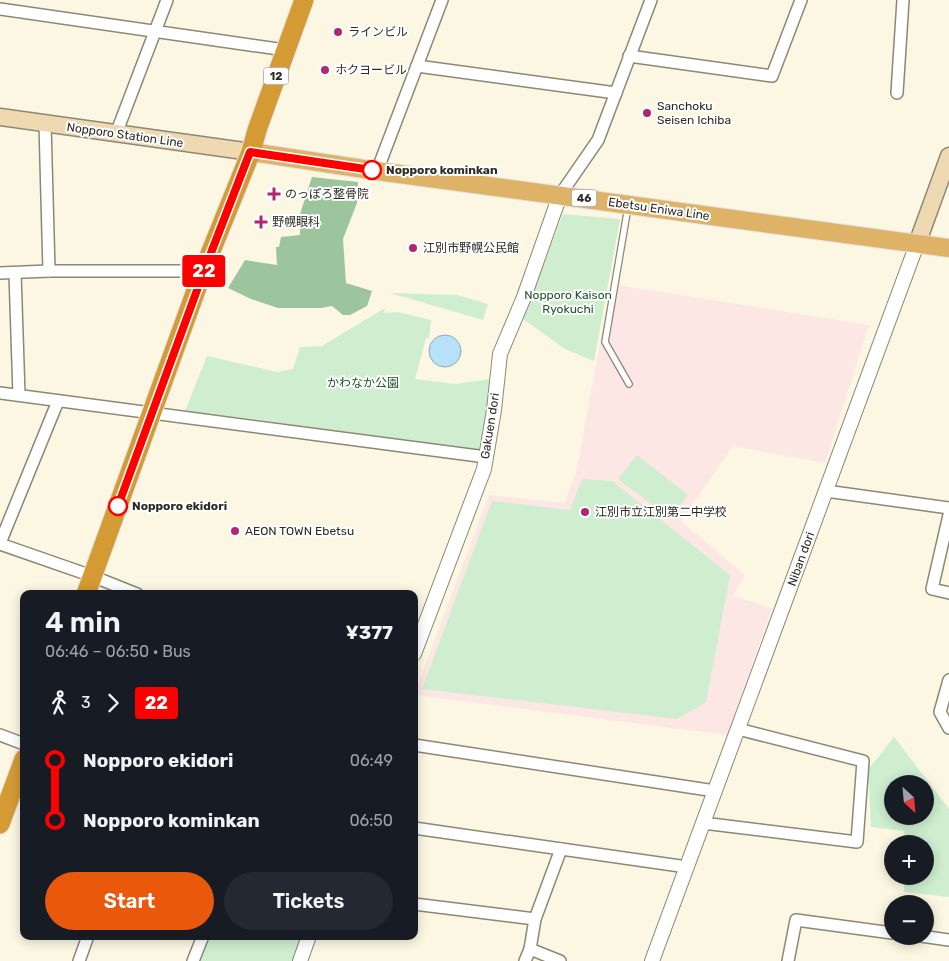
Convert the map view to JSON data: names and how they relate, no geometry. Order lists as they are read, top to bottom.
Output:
{
  "streets": {
    "highway": ["12"],
    "main road": [
      "Nopporo Station Line",
      "46",
      "Ebetsu Eniwa Line",
      "Niban dori"
    ],
    "street": ["Gakuen dori"]
  },
  "crossings": [
    ["12", "Nopporo Station Line"],
    ["12", "Ebetsu Eniwa Line"],
    ["Nopporo Station Line", "Ebetsu Eniwa Line"],
    ["Ebetsu Eniwa Line", "Gakuen dori"],
    ["Ebetsu Eniwa Line", "Niban dori"]
  ],
  "parks": ["Nopporo Kaison Ryokuchi", "かわなか公園"],
  "places": {
    "other": [
      "ラインビル",
      "ホクヨービル",
      "Sanchoku Seisen Ichiba",
      "Nopporo kominkan",
      "江別市野幌公民館",
      "Nopporo ekidori",
      "江別市立江別第二中学校",
      "AEON TOWN Ebetsu"
    ],
    "health": ["のっぽろ整骨院", "野幌眼科"]
  },
  "lines": ["bus line 22"],
  "north": "bottom right",
  "page": {
    "on_map": "22",
    "heading": ["4 min", "06:46 – 06:50 · Bus", "¥377"],
    "legs": ["3", "22"],
    "list": [
      {
        "name": "Nopporo ekidori",
        "value": "06:49"
      },
      {
        "name": "Nopporo kominkan",
        "value": "06:50"
      }
    ],
    "map_buttons": ["+", "−"],
    "buttons": ["Start", "Tickets"]
  }
}
